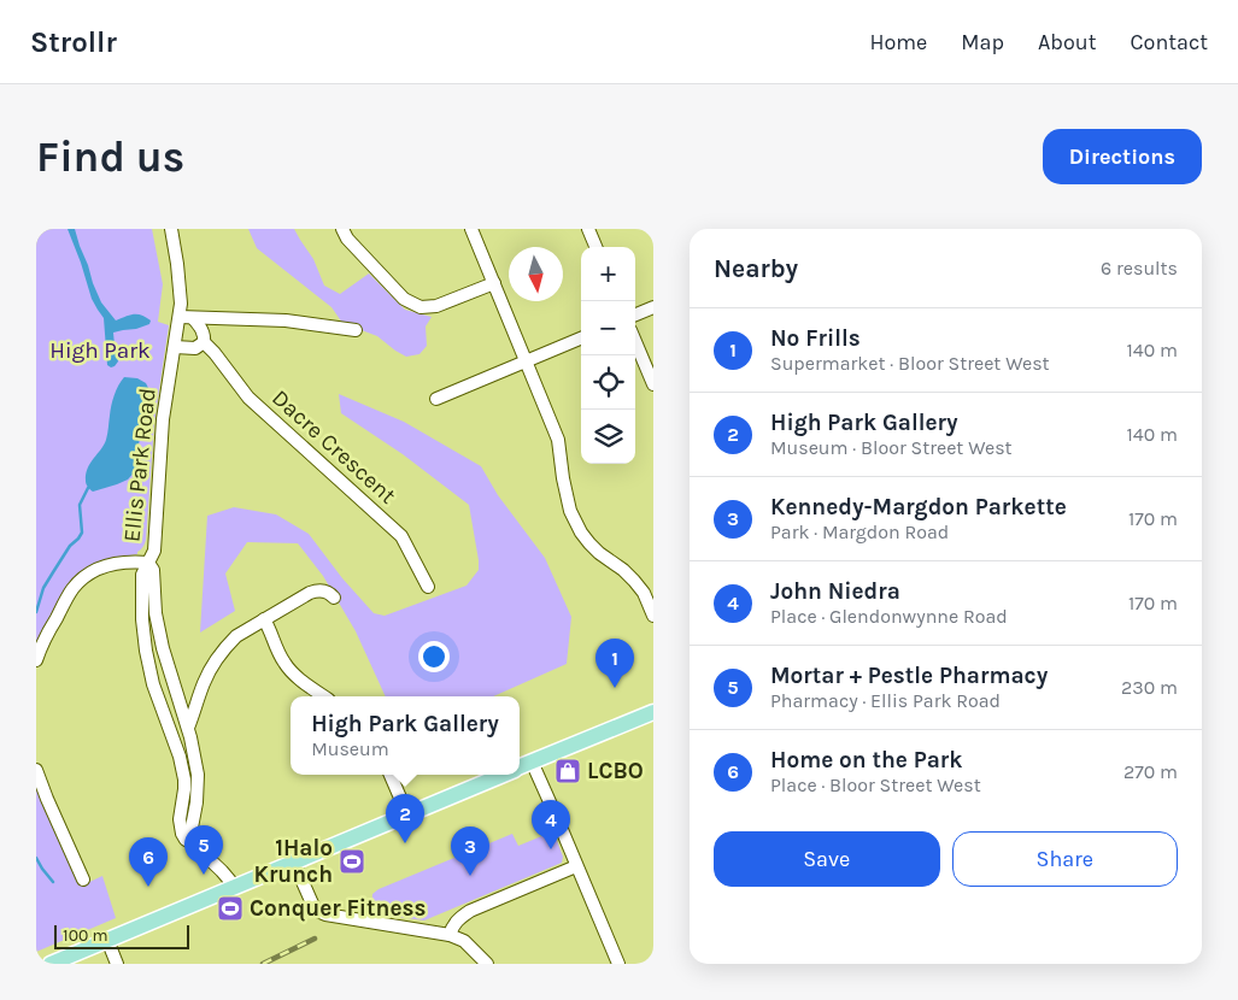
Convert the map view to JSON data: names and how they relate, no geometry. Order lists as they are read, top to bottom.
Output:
{
  "streets": {
    "street": ["Dacre Crescent", "Ellis Park Road"]
  },
  "parks": ["High Park"],
  "places": {
    "shop": ["LCBO"],
    "sports": ["1Halo Krunch", "Conquer Fitness"]
  },
  "scale_bar": "100 m",
  "north": "bottom",
  "page": {
    "header": "Strollr",
    "nav": [
      "Home",
      "Map",
      "About",
      "Contact"
    ],
    "buttons": [
      "Directions",
      ["Save", "Share"]
    ],
    "title": "Find us",
    "heading": ["Nearby", "6 results"],
    "map_buttons": ["+", "−"],
    "list": [
      {
        "mark": "1",
        "name": "No Frills",
        "note": "Supermarket · Bloor Street West",
        "value": "140 m"
      },
      {
        "mark": "2",
        "name": "High Park Gallery",
        "note": "Museum · Bloor Street West",
        "value": "140 m"
      },
      {
        "mark": "3",
        "name": "Kennedy-Margdon Parkette",
        "note": "Park · Margdon Road",
        "value": "170 m"
      },
      {
        "mark": "4",
        "name": "John Niedra",
        "note": "Place · Glendonwynne Road",
        "value": "170 m"
      },
      {
        "mark": "5",
        "name": "Mortar + Pestle Pharmacy",
        "note": "Pharmacy · Ellis Park Road",
        "value": "230 m"
      },
      {
        "mark": "6",
        "name": "Home on the Park",
        "note": "Place · Bloor Street West",
        "value": "270 m"
      }
    ],
    "pins": [
      "1",
      "2",
      "4",
      "5",
      "3",
      "6"
    ],
    "popup": ["High Park Gallery", "Museum"],
    "scale": "100 m"
  }
}
